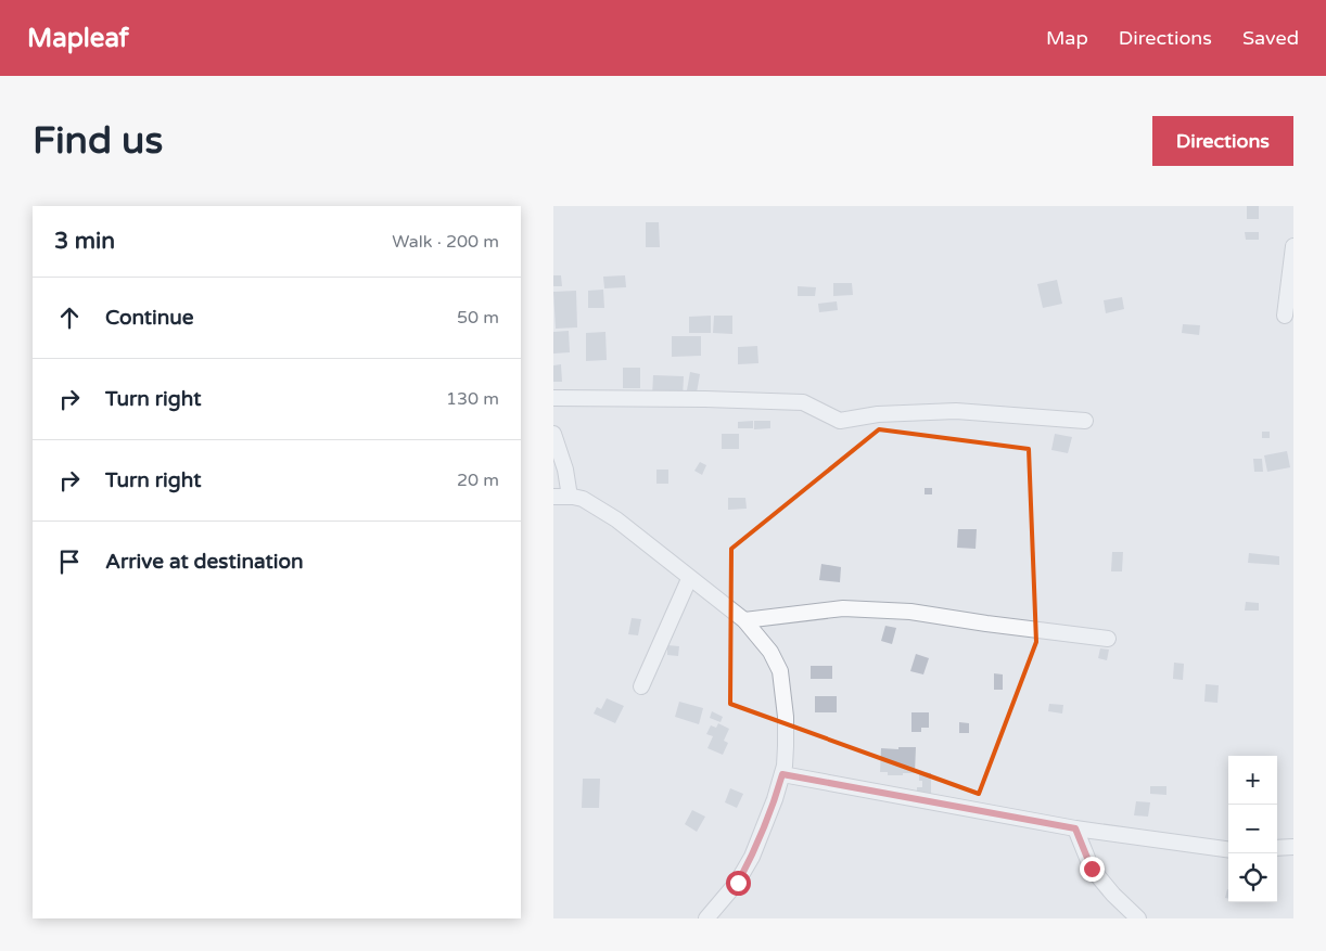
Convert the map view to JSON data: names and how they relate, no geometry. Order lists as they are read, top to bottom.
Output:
{
  "page": {
    "header": "Mapleaf",
    "nav": ["Map", "Directions", "Saved"],
    "buttons": "Directions",
    "title": "Find us",
    "heading": ["3 min", "Walk · 200 m"],
    "list": [
      ["Continue", "50 m"],
      ["Turn right", "130 m"],
      ["Turn right", "20 m"],
      "Arrive at destination"
    ],
    "map_buttons": ["+", "−"]
  }
}
